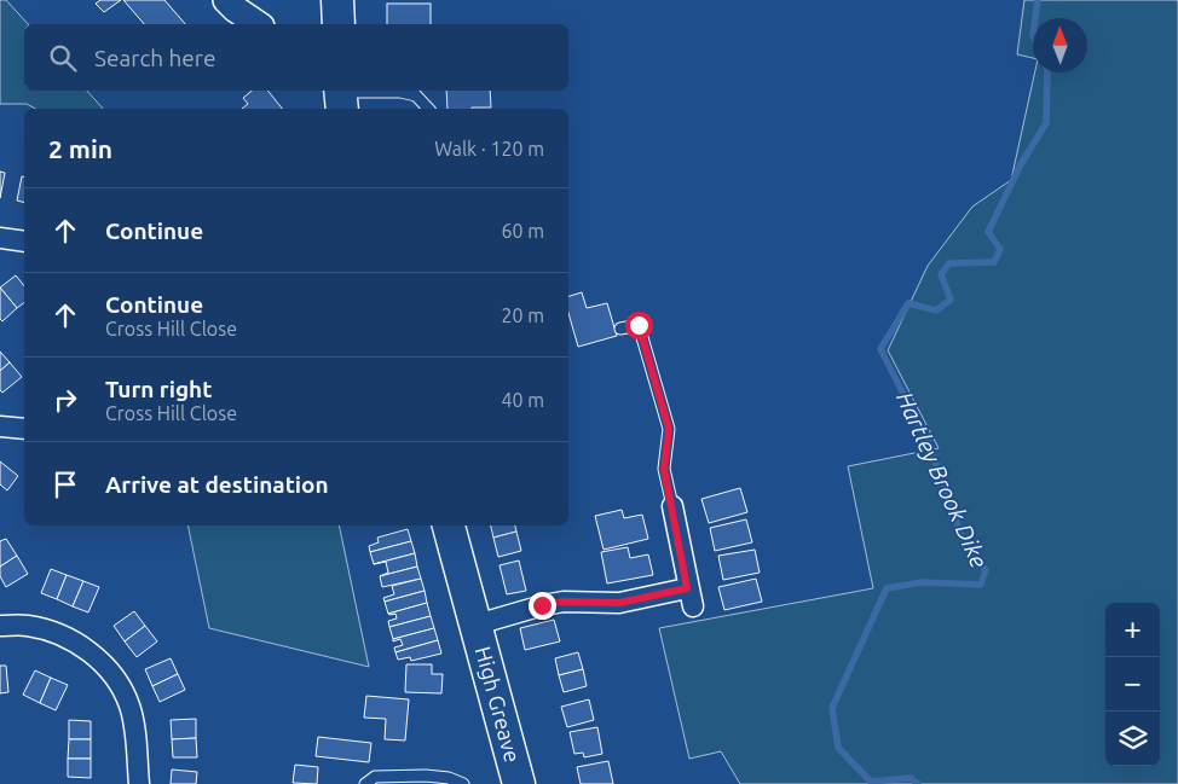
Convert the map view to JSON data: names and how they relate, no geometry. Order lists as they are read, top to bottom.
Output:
{
  "streets": {
    "main road": ["High Greave"]
  },
  "water": ["Hartley Brook Dike"],
  "north": "top",
  "page": {
    "search": "Search here",
    "heading": ["2 min", "Walk · 120 m"],
    "list": [
      ["Continue", "60 m"],
      ["Continue", "Cross Hill Close", "20 m"],
      ["Turn right", "Cross Hill Close", "40 m"],
      "Arrive at destination"
    ],
    "map_buttons": ["+", "−"]
  }
}
